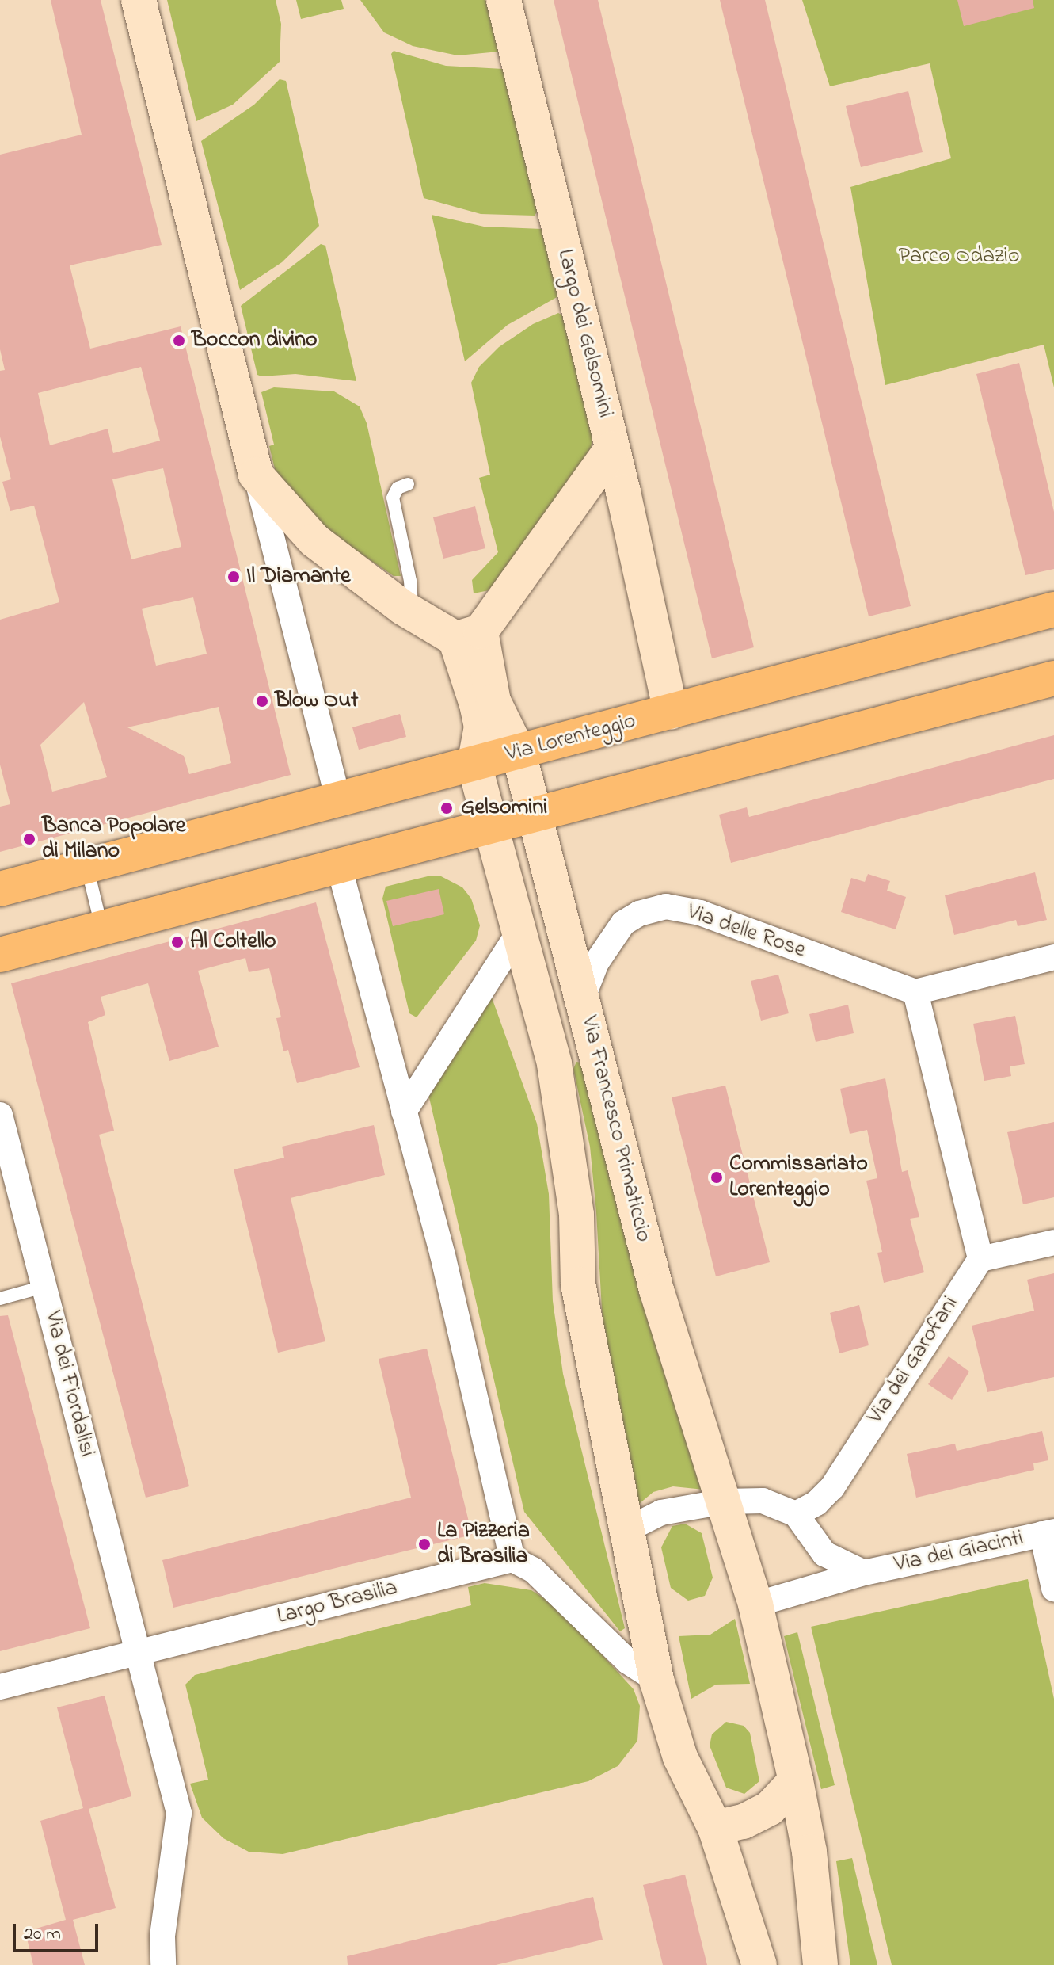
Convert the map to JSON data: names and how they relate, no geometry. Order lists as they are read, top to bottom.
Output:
{
  "streets": {
    "main road": ["Via Lorenteggio"],
    "street": [
      "Largo dei Gelsomini",
      "Via delle Rose",
      "Via Francesco Primaticcio",
      "Via dei Garofani",
      "Via dei Fiordalisi",
      "Via dei Giacinti",
      "Largo Brasilia"
    ]
  },
  "crossings": [
    ["Via Lorenteggio", "Via Francesco Primaticcio"],
    ["Via delle Rose", "Via Francesco Primaticcio"],
    ["Via dei Fiordalisi", "Largo Brasilia"]
  ],
  "parks": ["Parco Odazio"],
  "places": [
    "Boccon divino",
    "Il Diamante",
    "Blow Out",
    "Gelsomini",
    "Banca Popolare di Milano",
    "Al Coltello",
    "Commissariato Lorenteggio",
    "La Pizzeria di Brasilia"
  ],
  "scale_bar": "20 m"
}
